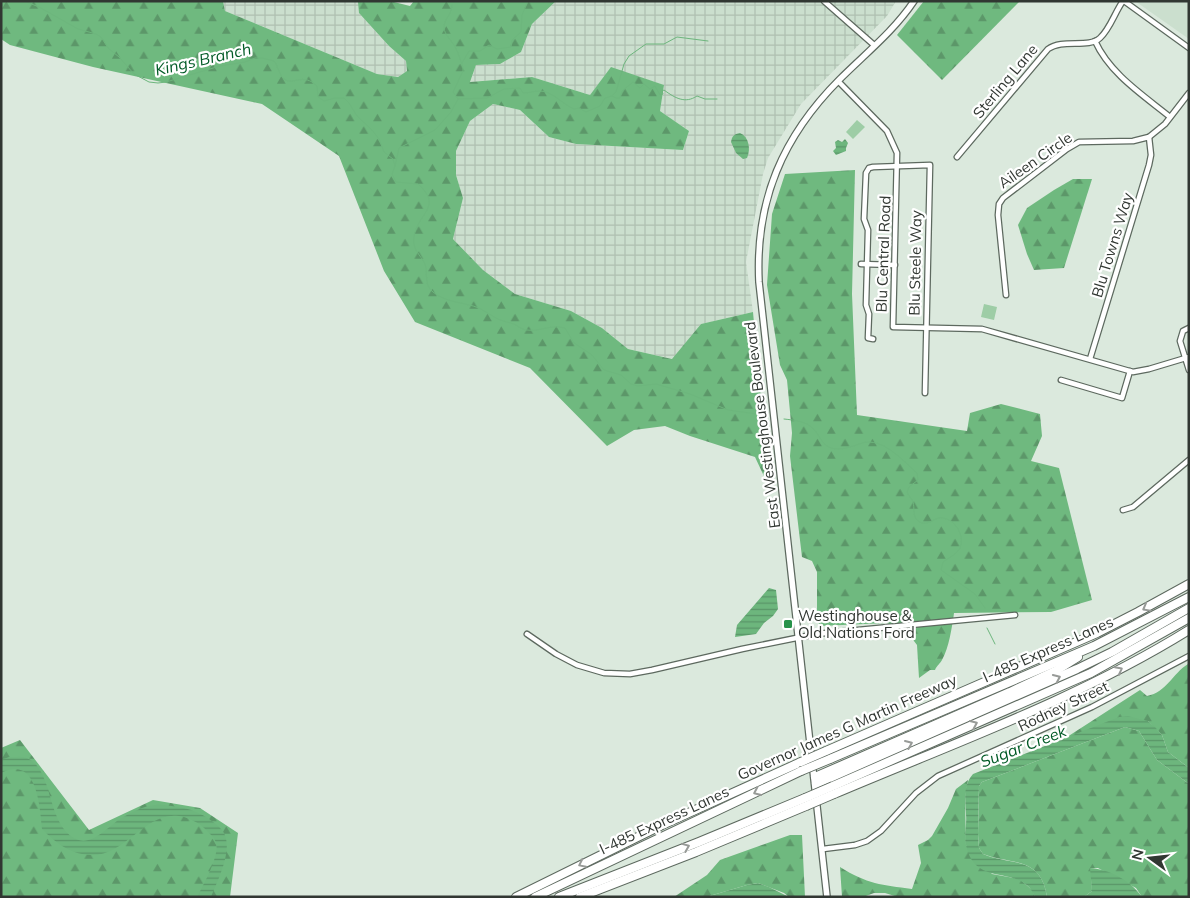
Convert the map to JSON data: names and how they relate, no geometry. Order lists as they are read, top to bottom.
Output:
{
  "streets": {
    "highway": ["I-485 Express Lanes", "Governor James G Martin Freeway"],
    "main road": ["East Westinghouse Boulevard"],
    "street": [
      "Sterling Lane",
      "Aileen Circle",
      "Blu Towns Way",
      "Blu Central Road",
      "Blu Steele Way",
      "Rodney Street"
    ]
  },
  "crossings": [
    ["Aileen Circle", "Blu Towns Way"],
    ["Blu Towns Way", "Blu Central Road"],
    ["Blu Central Road", "Blu Steele Way"],
    ["Blu Central Road", "East Westinghouse Boulevard"],
    ["East Westinghouse Boulevard", "Rodney Street"]
  ],
  "water": ["Kings Branch", "Sugar Creek"],
  "places": {
    "transit": ["Westinghouse & Old Nations Ford"]
  },
  "north": "left"
}
